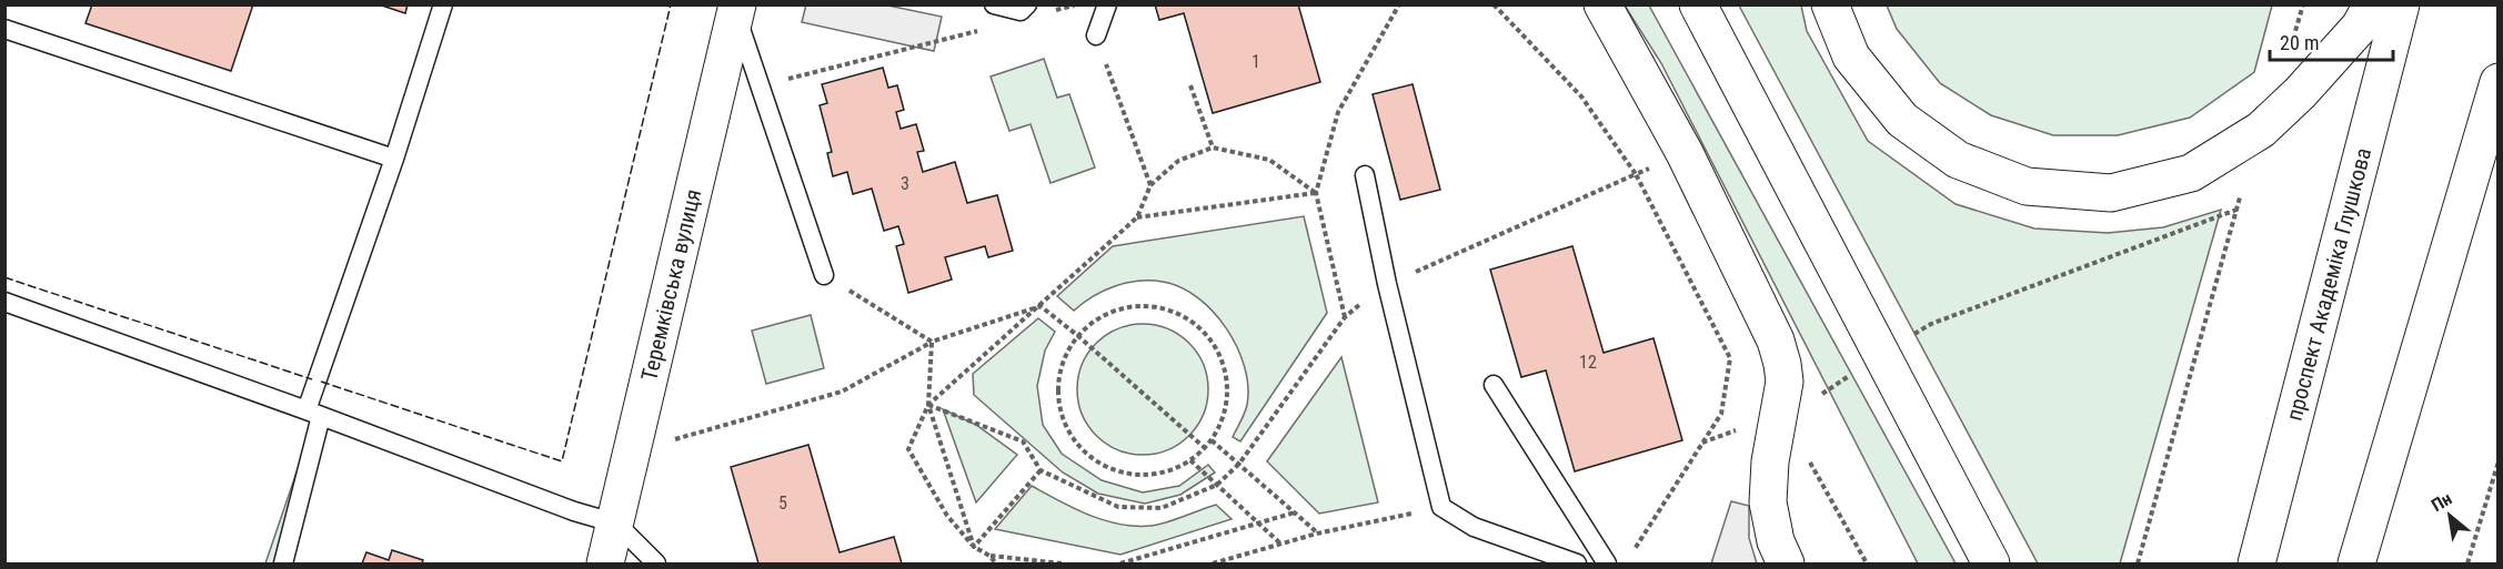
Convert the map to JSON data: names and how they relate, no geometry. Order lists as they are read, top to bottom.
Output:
{
  "streets": {
    "main road": ["проспект Академіка Глушкова", "Теремківська вулиця"]
  },
  "house_numbers": [
    "1",
    "3",
    "12",
    "5"
  ],
  "scale_bar": "20 m",
  "north": "top left"
}
